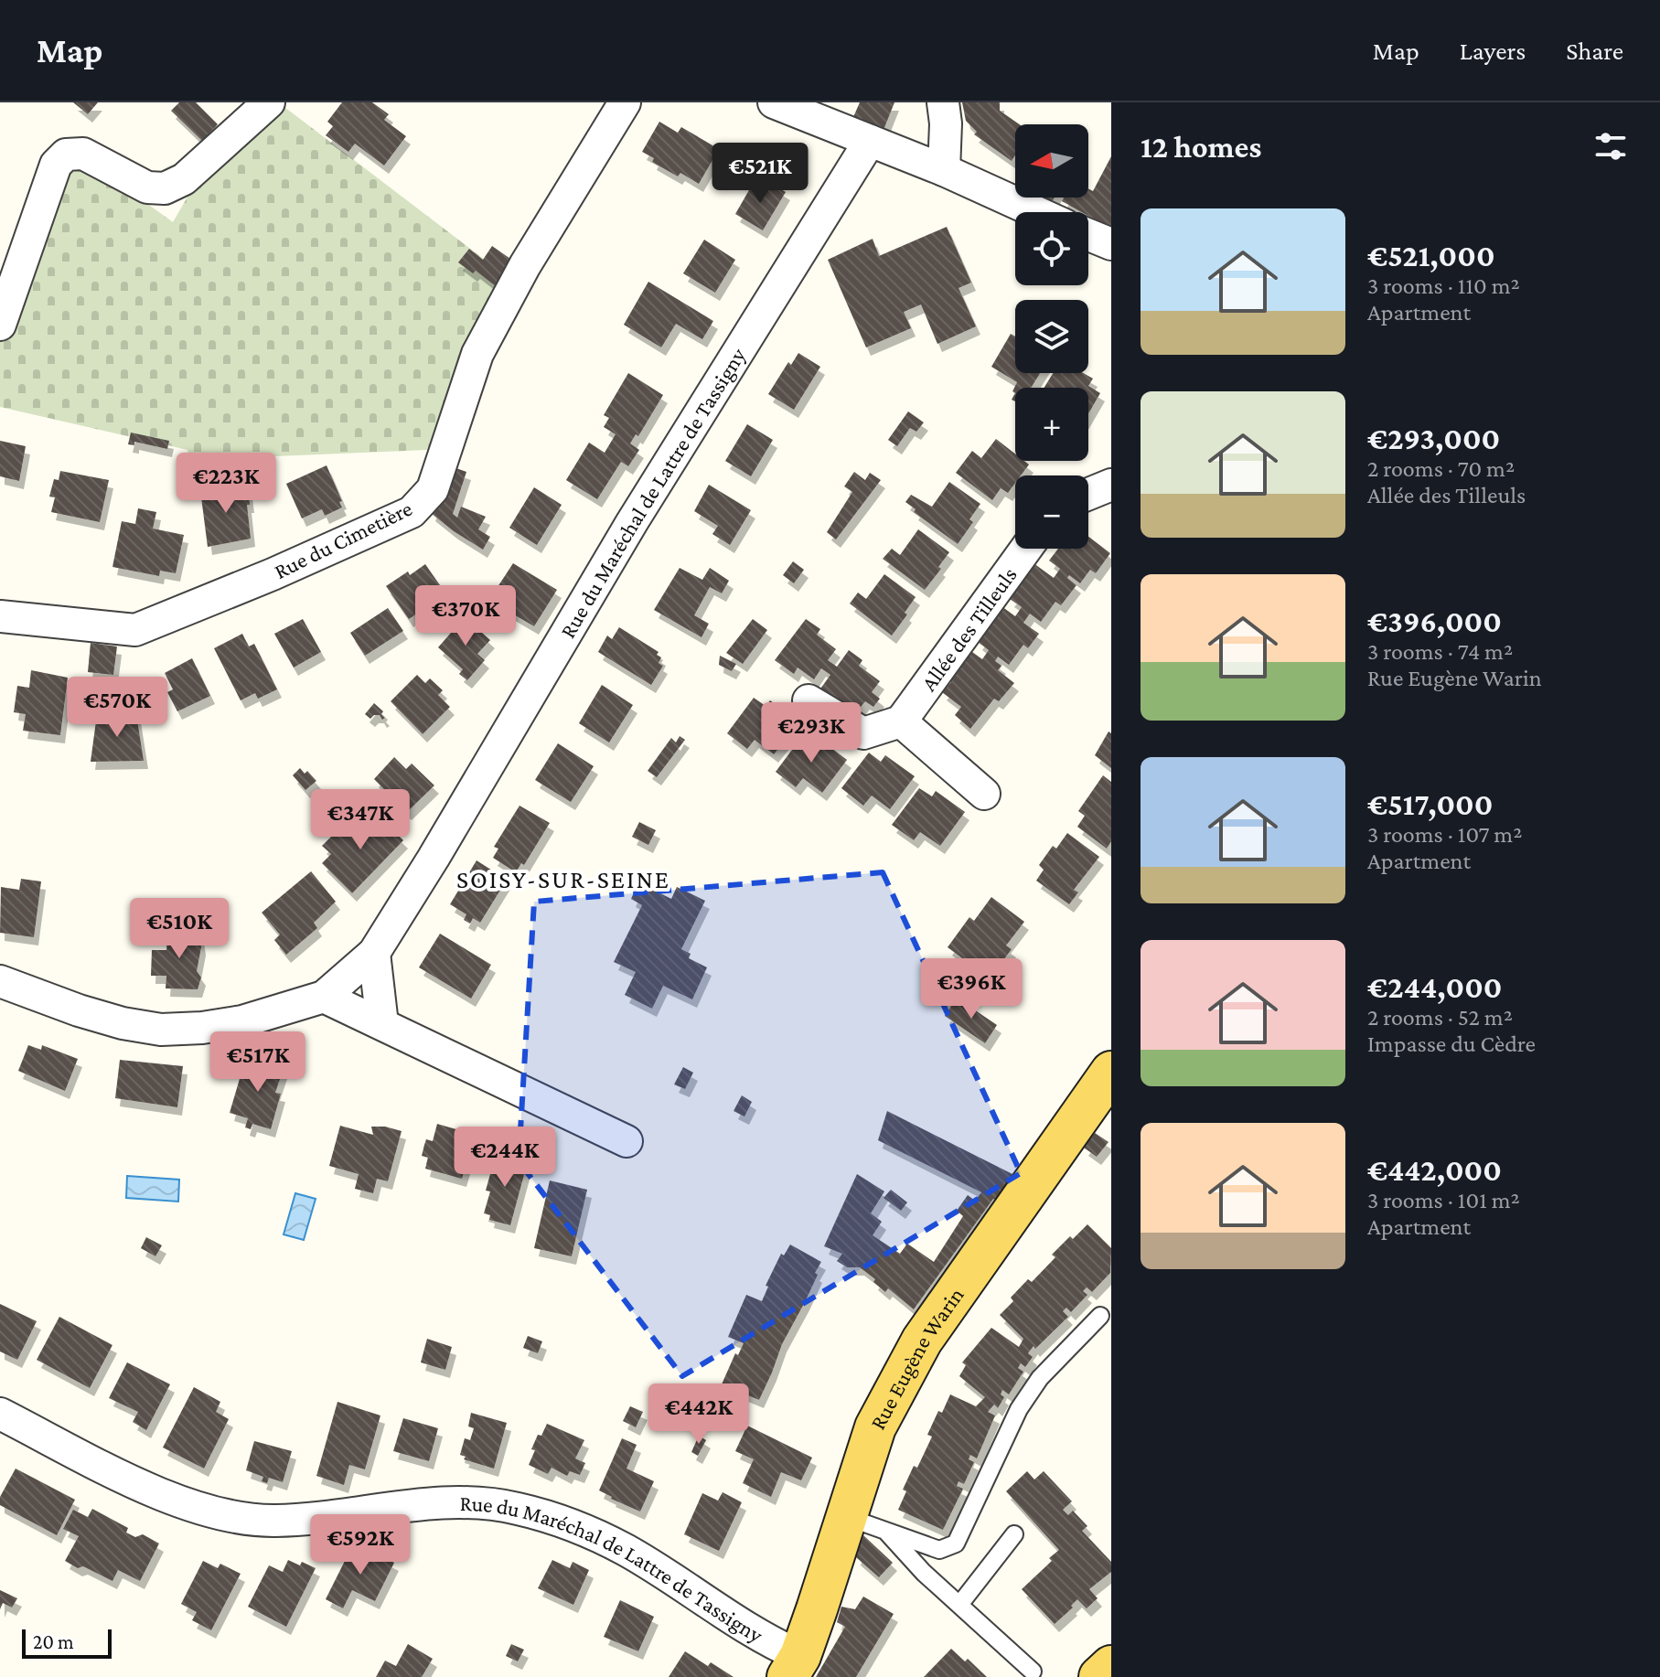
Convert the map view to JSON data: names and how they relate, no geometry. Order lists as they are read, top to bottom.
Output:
{
  "streets": {
    "main road": ["Rue Eugène Warin"],
    "street": ["Rue du Maréchal de Lattre de Tassigny", "Rue du Cimetière", "Allée des Tilleuls"]
  },
  "crossings": [
    ["Rue du Maréchal de Lattre de Tassigny", "Rue Eugène Warin"]
  ],
  "districts": ["SOISY-SUR-SEINE"],
  "scale_bar": "20 m",
  "north": "left",
  "page": {
    "header": "Map",
    "nav": ["Map", "Layers", "Share"],
    "heading": "12 homes",
    "map_buttons": ["+", "−"],
    "price": [
      "€521K",
      "€223K",
      "€370K",
      "€570K",
      "€293K",
      "€347K",
      "€510K",
      "€396K",
      "€517K",
      "€244K",
      "€442K",
      "€592K"
    ],
    "list": [
      {
        "name": "€521,000",
        "note": "3 rooms · 110 m² · Apartment"
      },
      {
        "name": "€293,000",
        "note": "2 rooms · 70 m² · Allée des Tilleuls"
      },
      {
        "name": "€396,000",
        "note": "3 rooms · 74 m² · Rue Eugène Warin"
      },
      {
        "name": "€517,000",
        "note": "3 rooms · 107 m² · Apartment"
      },
      {
        "name": "€244,000",
        "note": "2 rooms · 52 m² · Impasse du Cèdre"
      },
      {
        "name": "€442,000",
        "note": "3 rooms · 101 m² · Apartment"
      }
    ],
    "scale": "20 m"
  }
}
